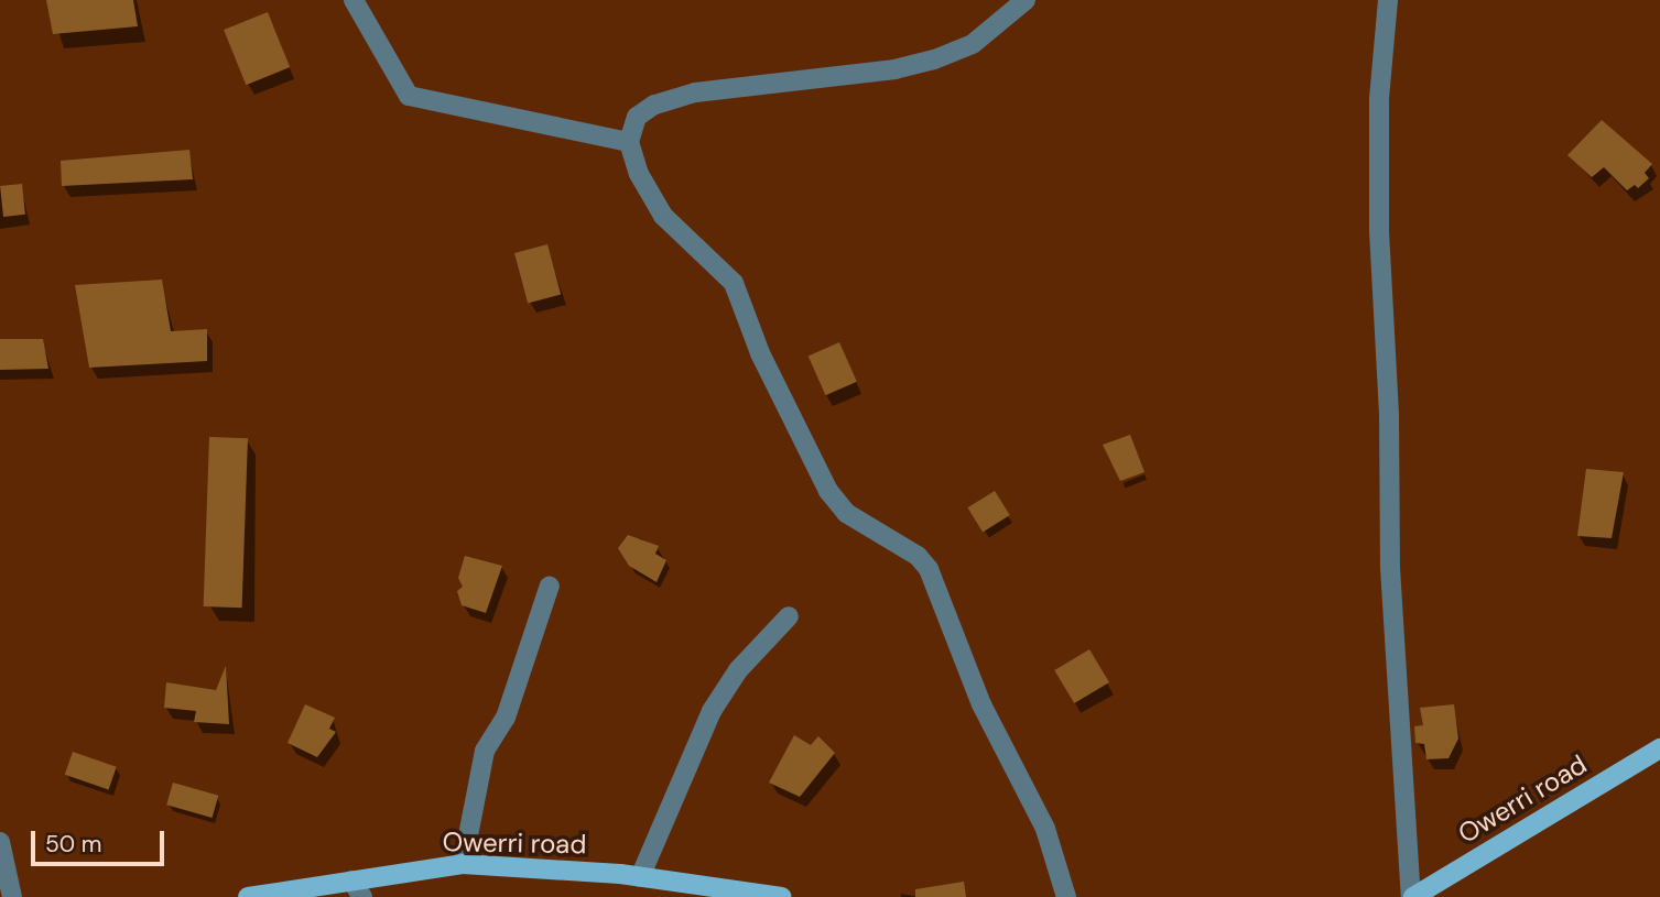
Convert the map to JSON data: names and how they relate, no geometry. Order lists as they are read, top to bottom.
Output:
{
  "streets": {
    "main road": ["Owerri road"]
  },
  "scale_bar": "50 m"
}
